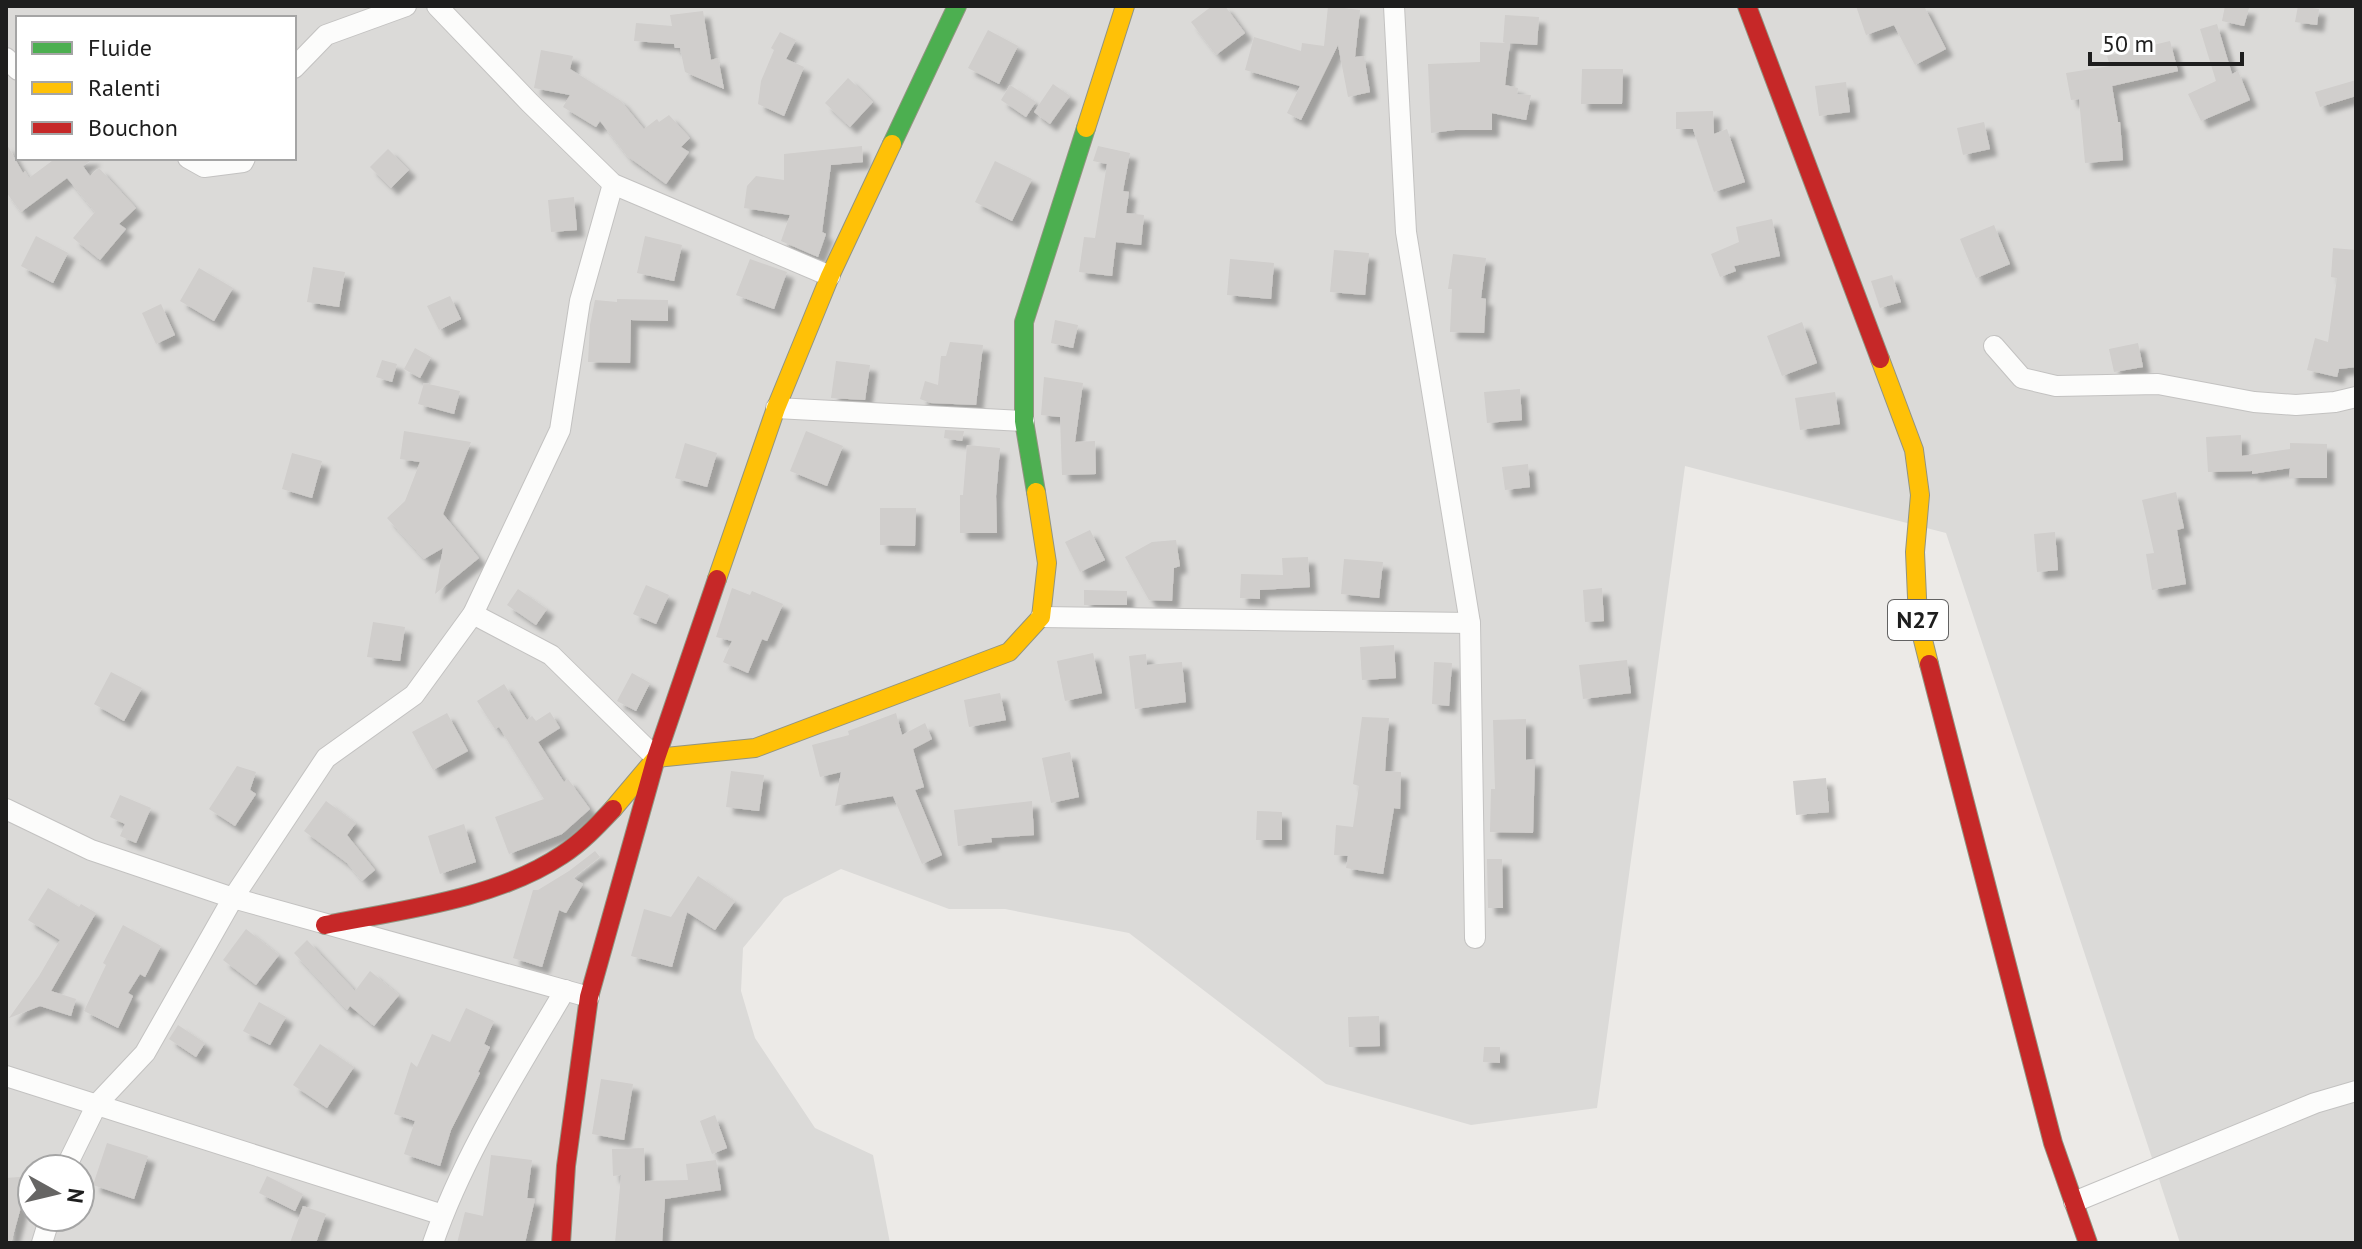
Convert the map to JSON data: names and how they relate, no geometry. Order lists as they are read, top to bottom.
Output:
{
  "streets": {
    "street": ["N27"]
  },
  "legend": ["Fluide", "Ralenti", "Bouchon"],
  "scale_bar": "50 m",
  "north": "right"
}
